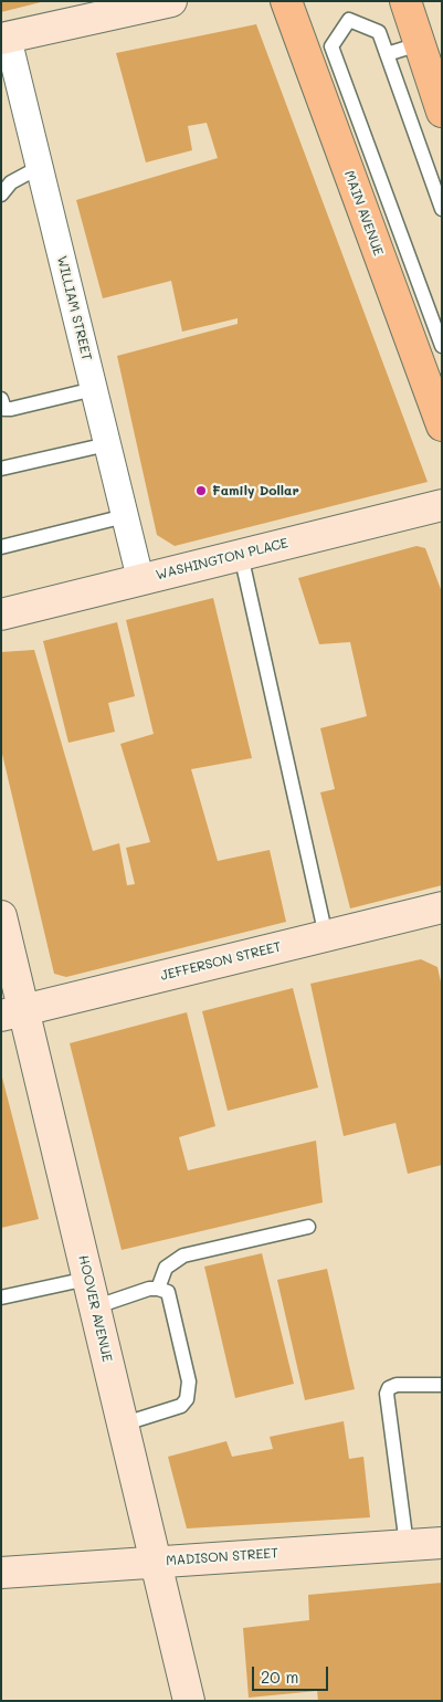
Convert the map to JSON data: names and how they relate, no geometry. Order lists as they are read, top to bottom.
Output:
{
  "streets": {
    "main road": [
      "MAIN AVENUE",
      "WASHINGTON PLACE",
      "JEFFERSON STREET",
      "HOOVER AVENUE",
      "MADISON STREET"
    ],
    "street": ["WILLIAM STREET"]
  },
  "crossings": [
    ["WILLIAM STREET", "WASHINGTON PLACE"],
    ["JEFFERSON STREET", "HOOVER AVENUE"],
    ["HOOVER AVENUE", "MADISON STREET"]
  ],
  "places": ["Family Dollar"],
  "scale_bar": "20 m"
}
